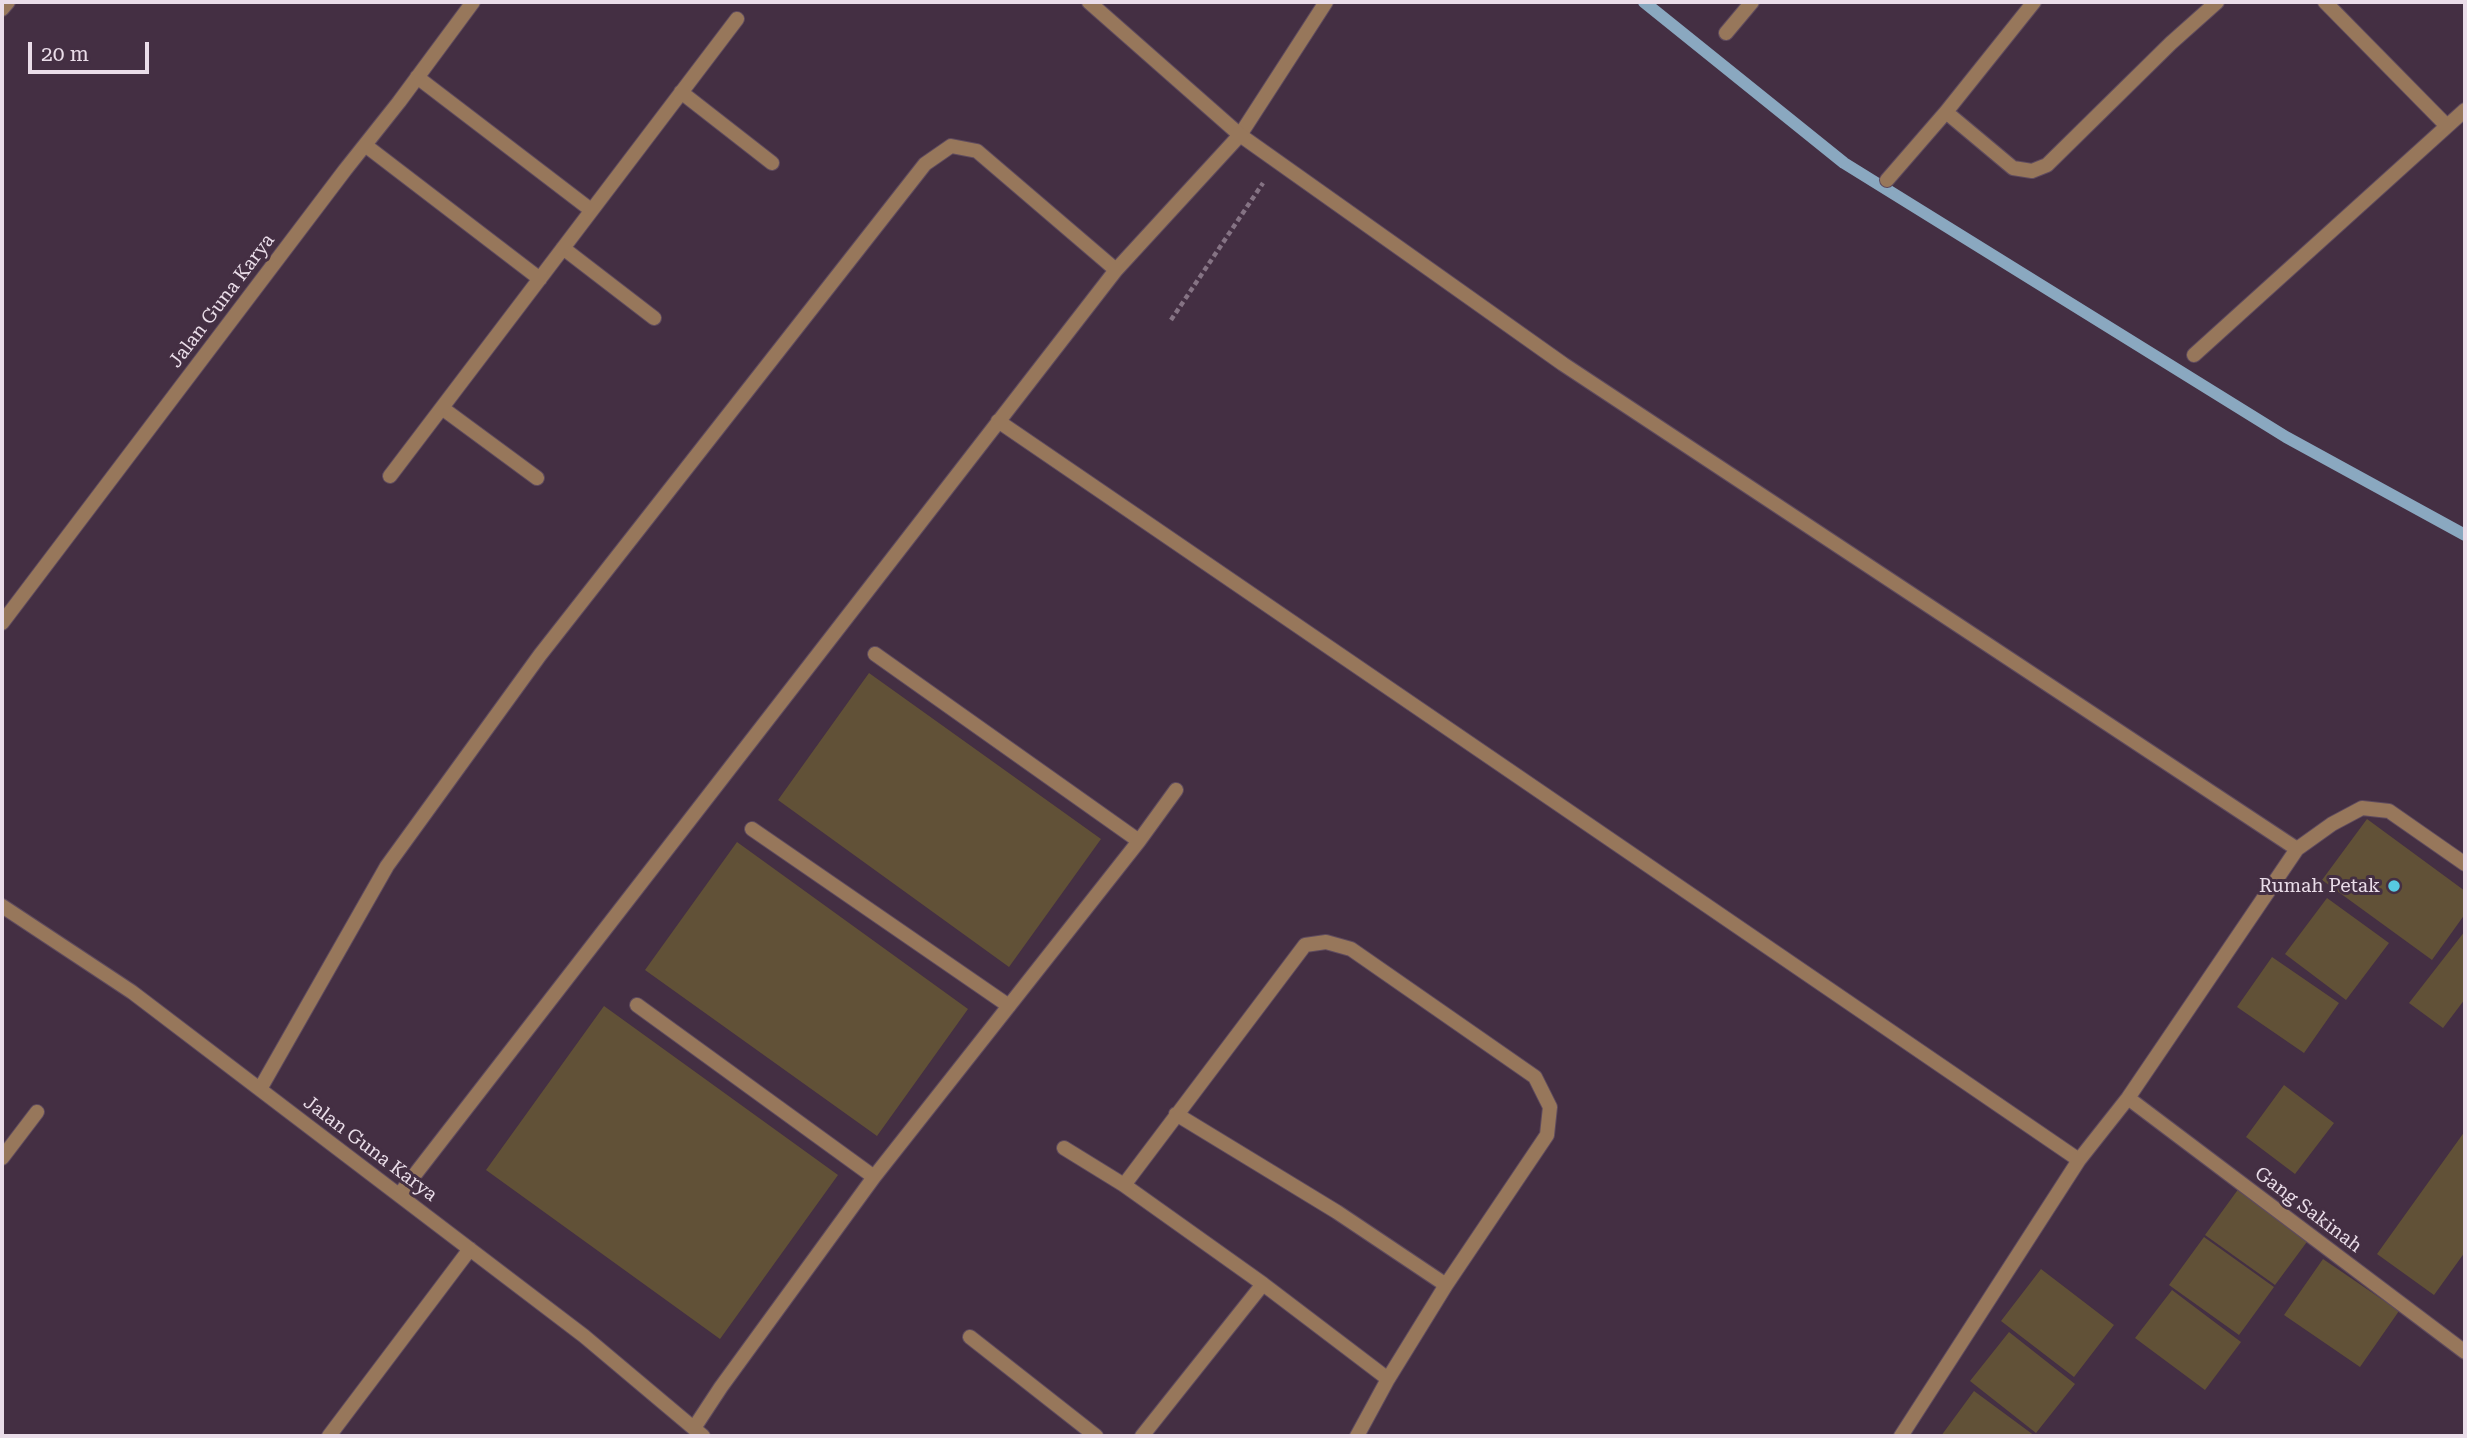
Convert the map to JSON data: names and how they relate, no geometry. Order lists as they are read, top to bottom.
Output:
{
  "streets": {
    "street": ["Jalan Guna Karya", "Gang Sakinah"]
  },
  "places": ["Rumah Petak"],
  "scale_bar": "20 m"
}
